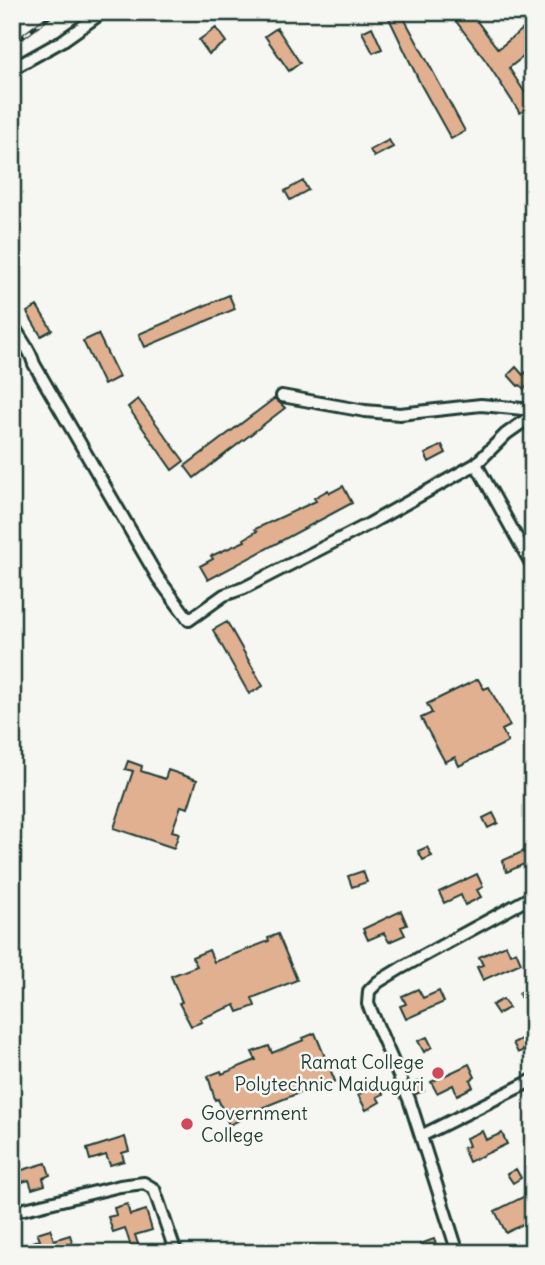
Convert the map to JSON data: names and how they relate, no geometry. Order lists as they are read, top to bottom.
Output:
{
  "places": ["Ramat College Polytechnic Maiduguri", "Government College"]
}
